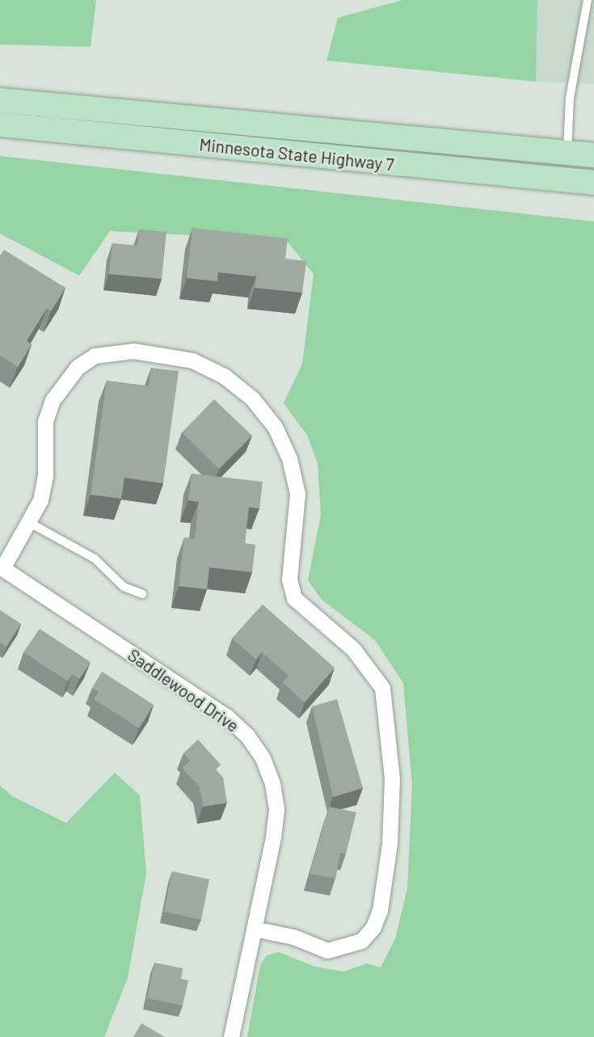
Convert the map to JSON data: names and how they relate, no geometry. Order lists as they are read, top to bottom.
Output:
{
  "streets": {
    "main road": ["Minnesota State Highway 7"],
    "street": ["Saddlewood Drive"]
  }
}
